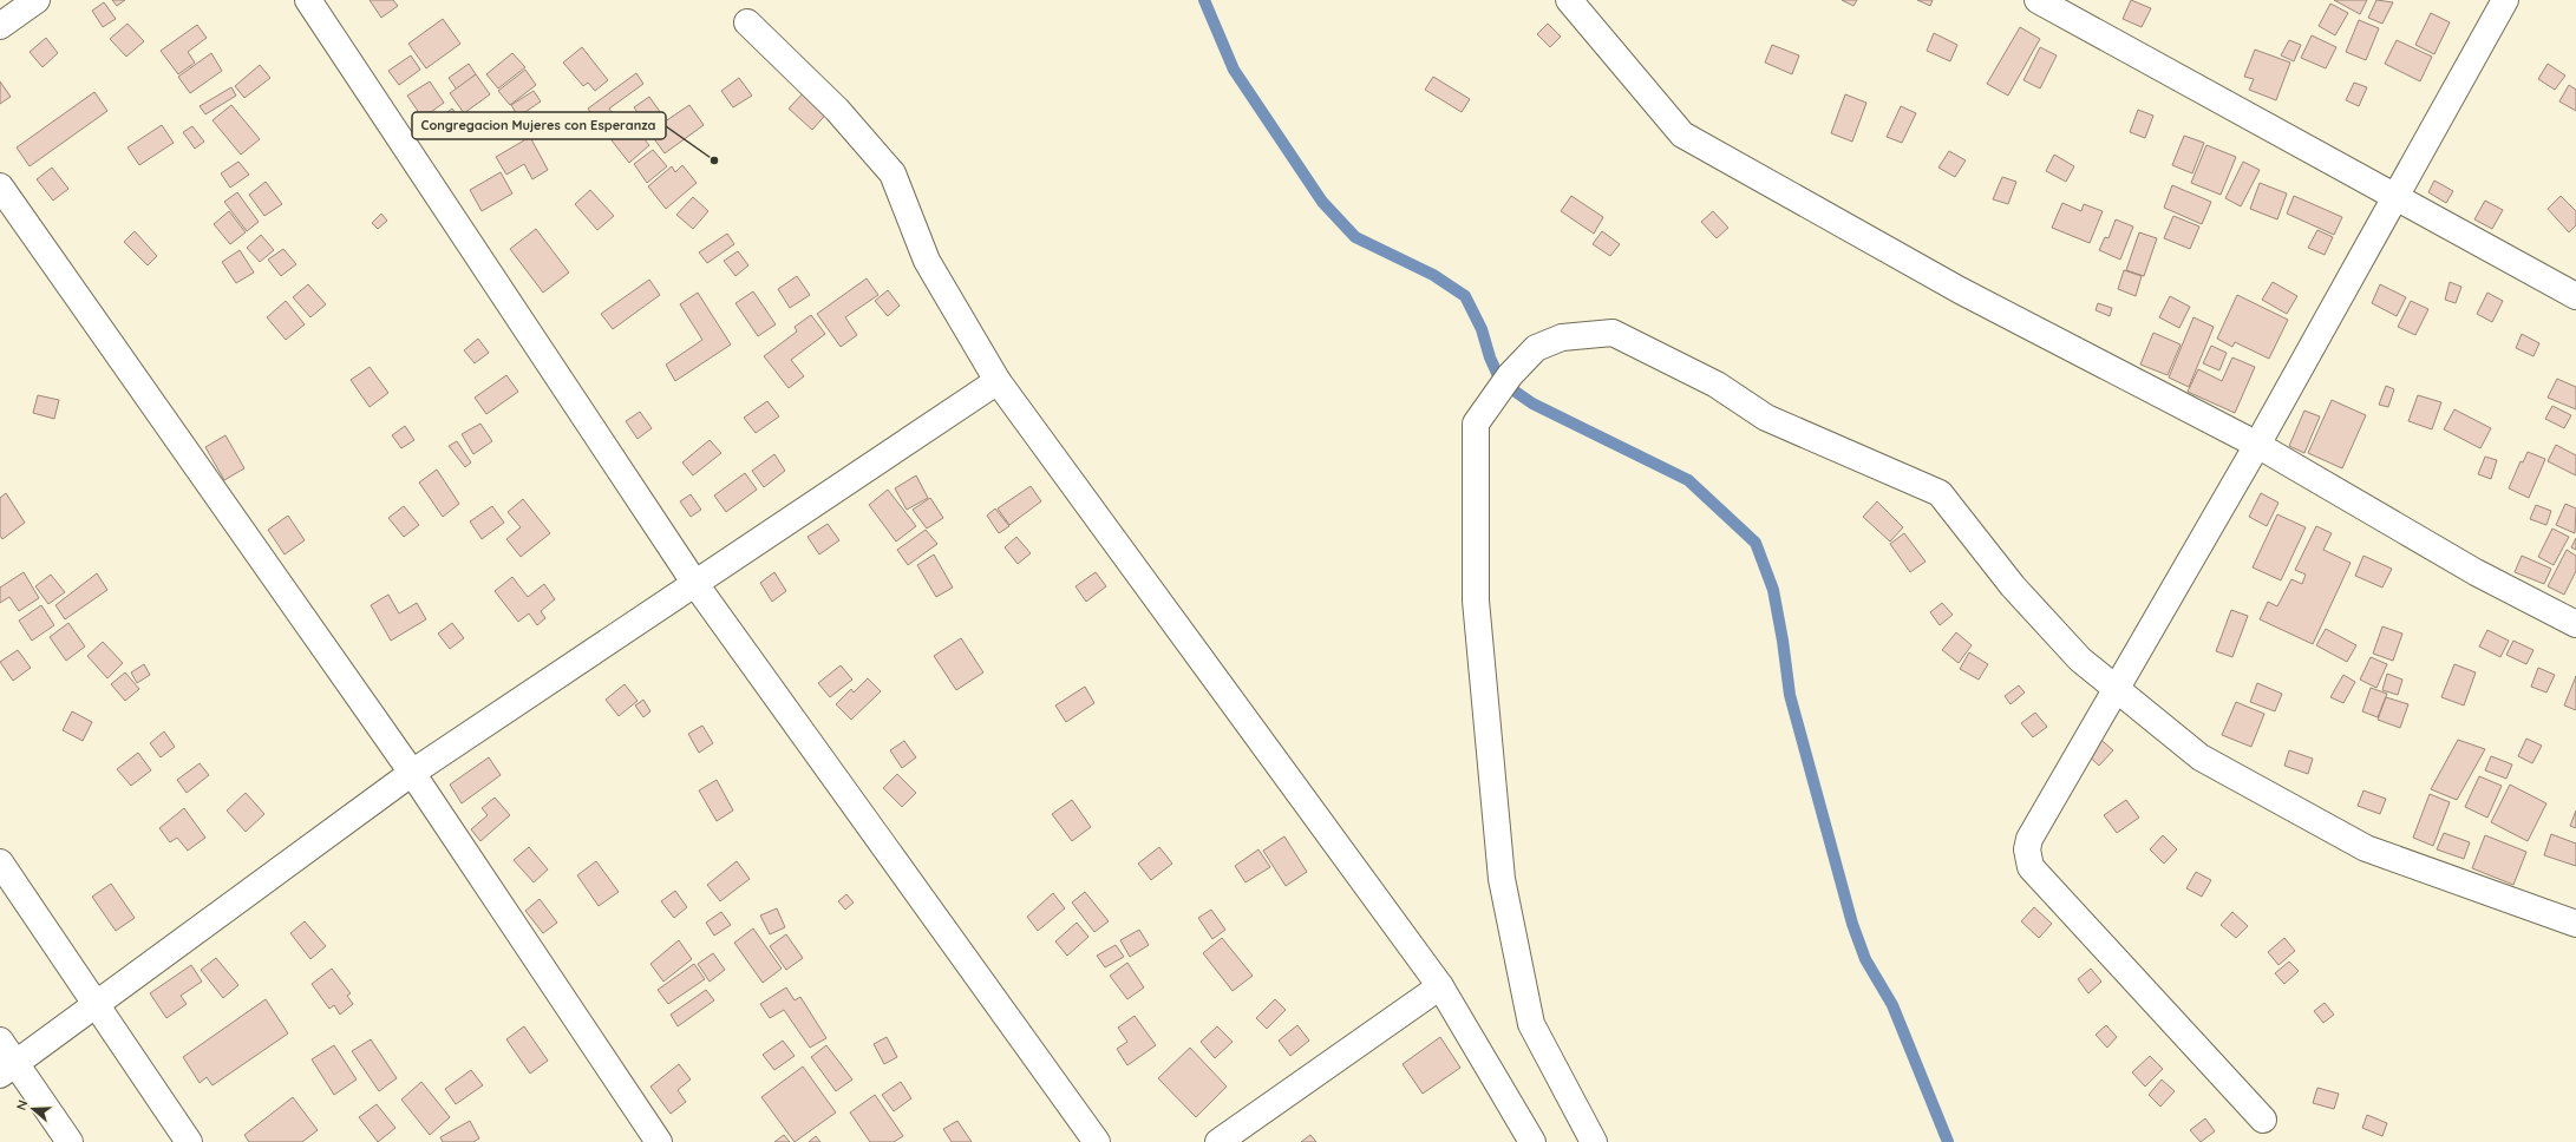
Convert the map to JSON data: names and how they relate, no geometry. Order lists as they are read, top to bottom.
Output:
{
  "places": ["Congregacion Mujeres con Esperanza"],
  "north": "left"
}
